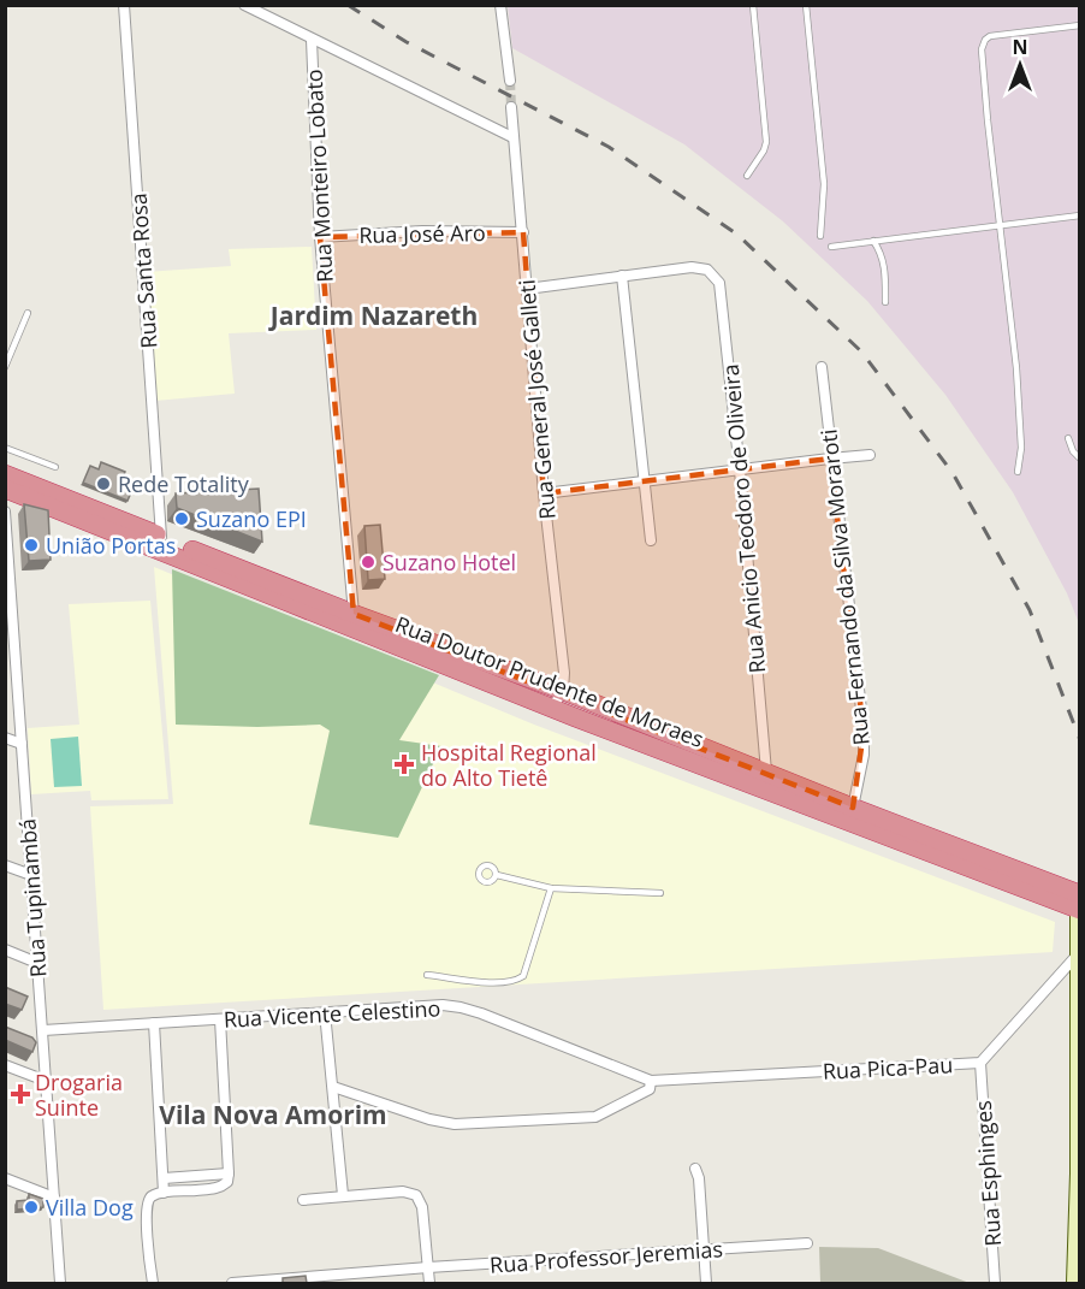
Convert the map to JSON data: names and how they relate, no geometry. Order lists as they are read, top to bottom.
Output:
{
  "streets": {
    "highway": ["Rua Doutor Prudente de Moraes"],
    "street": [
      "Rua Monteiro Lobato",
      "Rua José Aro",
      "Rua Santa Rosa",
      "Rua General José Galleti",
      "Rua Anicio Teodoro de Oliveira",
      "Rua Fernando da Silva Moraroti",
      "Rua Tupinambá",
      "Rua Vicente Celestino",
      "Rua Pica-Pau",
      "Rua Esphinges",
      "Rua Professor Jeremias"
    ]
  },
  "crossings": [
    ["Rua Monteiro Lobato", "Rua José Aro"],
    ["Rua Monteiro Lobato", "Rua Doutor Prudente de Moraes"],
    ["Rua José Aro", "Rua General José Galleti"],
    ["Rua Santa Rosa", "Rua Doutor Prudente de Moraes"],
    ["Rua General José Galleti", "Rua Doutor Prudente de Moraes"],
    ["Rua Anicio Teodoro de Oliveira", "Rua Doutor Prudente de Moraes"],
    ["Rua Fernando da Silva Moraroti", "Rua Doutor Prudente de Moraes"],
    ["Rua Tupinambá", "Rua Vicente Celestino"],
    ["Rua Vicente Celestino", "Rua Pica-Pau"],
    ["Rua Pica-Pau", "Rua Esphinges"]
  ],
  "districts": ["Jardim Nazareth", "Vila Nova Amorim"],
  "places": {
    "other": [
      "Rede Totality",
      "Suzano EPI",
      "União Portas",
      "Suzano Hotel",
      "Villa Dog"
    ],
    "health": ["Hospital Regional do Alto Tietê", "Drogaria Suinte"]
  },
  "north": "top"
}
